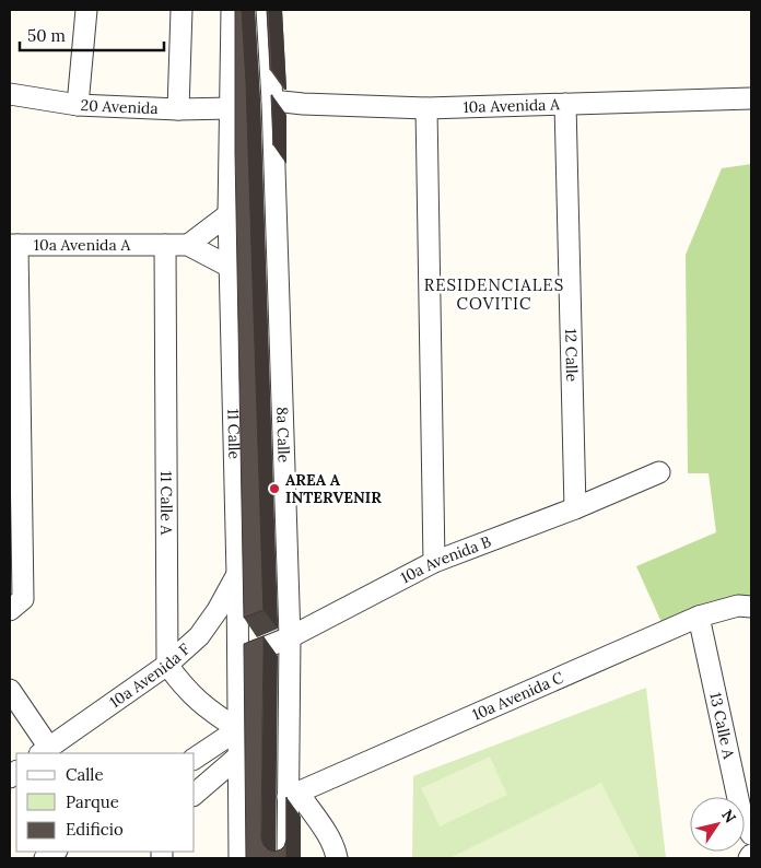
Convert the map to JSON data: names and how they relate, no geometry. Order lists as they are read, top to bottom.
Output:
{
  "streets": {
    "street": [
      "20 Avenida",
      "10a Avenida A",
      "12 Calle",
      "11 Calle",
      "8a Calle",
      "11 Calle A",
      "10a Avenida B",
      "10a Avenida F",
      "10a Avenida C",
      "13 Calle A"
    ]
  },
  "crossings": [
    ["20 Avenida", "11 Calle"],
    ["10a Avenida A", "12 Calle"],
    ["10a Avenida A", "11 Calle"],
    ["10a Avenida A", "8a Calle"],
    ["10a Avenida A", "11 Calle A"],
    ["12 Calle", "10a Avenida B"],
    ["11 Calle", "10a Avenida B"],
    ["11 Calle", "10a Avenida F"],
    ["8a Calle", "10a Avenida B"],
    ["8a Calle", "10a Avenida C"],
    ["11 Calle A", "10a Avenida F"],
    ["10a Avenida C", "13 Calle A"]
  ],
  "districts": ["RESIDENCIALES COVITIC"],
  "places": ["AREA A INTERVENIR"],
  "legend": ["Calle", "Parque", "Edificio"],
  "scale_bar": "50 m",
  "north": "top right"
}
